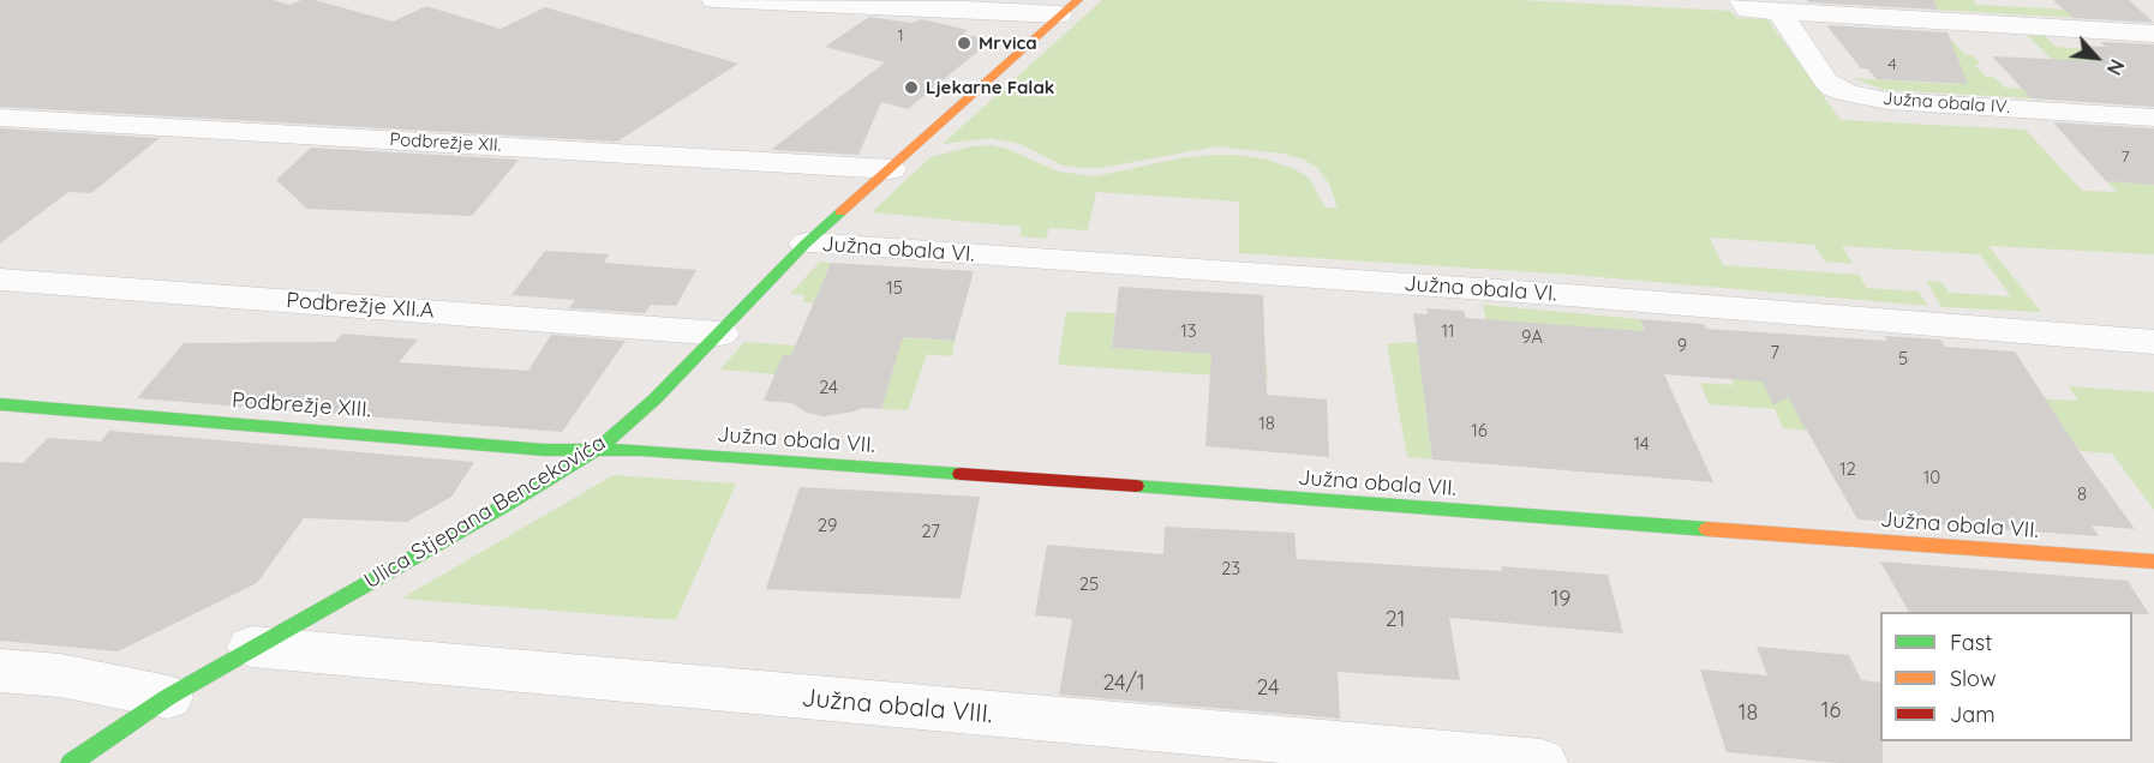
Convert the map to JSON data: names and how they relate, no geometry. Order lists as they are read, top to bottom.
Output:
{
  "streets": {
    "street": [
      "Južna obala IV.",
      "Podbrežje XII.",
      "Južna obala VI.",
      "Podbrežje XII.A",
      "Podbrežje XIII.",
      "Južna obala VII.",
      "Ulica Stjepana Bencekovića",
      "Južna obala VIII."
    ]
  },
  "crossings": [
    ["Podbrežje XII.", "Ulica Stjepana Bencekovića"],
    ["Južna obala VI.", "Ulica Stjepana Bencekovića"],
    ["Podbrežje XII.A", "Ulica Stjepana Bencekovića"],
    ["Podbrežje XIII.", "Južna obala VII."],
    ["Podbrežje XIII.", "Ulica Stjepana Bencekovića"],
    ["Južna obala VII.", "Ulica Stjepana Bencekovića"],
    ["Ulica Stjepana Bencekovića", "Južna obala VIII."]
  ],
  "places": ["Mrvica", "Ljekarne Falak"],
  "house_numbers": [
    "1",
    "4",
    "7",
    "15",
    "13",
    "11",
    "9A",
    "9",
    "7",
    "5",
    "24",
    "18",
    "16",
    "14",
    "12",
    "10",
    "8",
    "29",
    "27",
    "23",
    "25",
    "19",
    "21",
    "24/1",
    "24",
    "16",
    "18"
  ],
  "legend": ["Fast", "Slow", "Jam"],
  "north": "bottom right"
}
